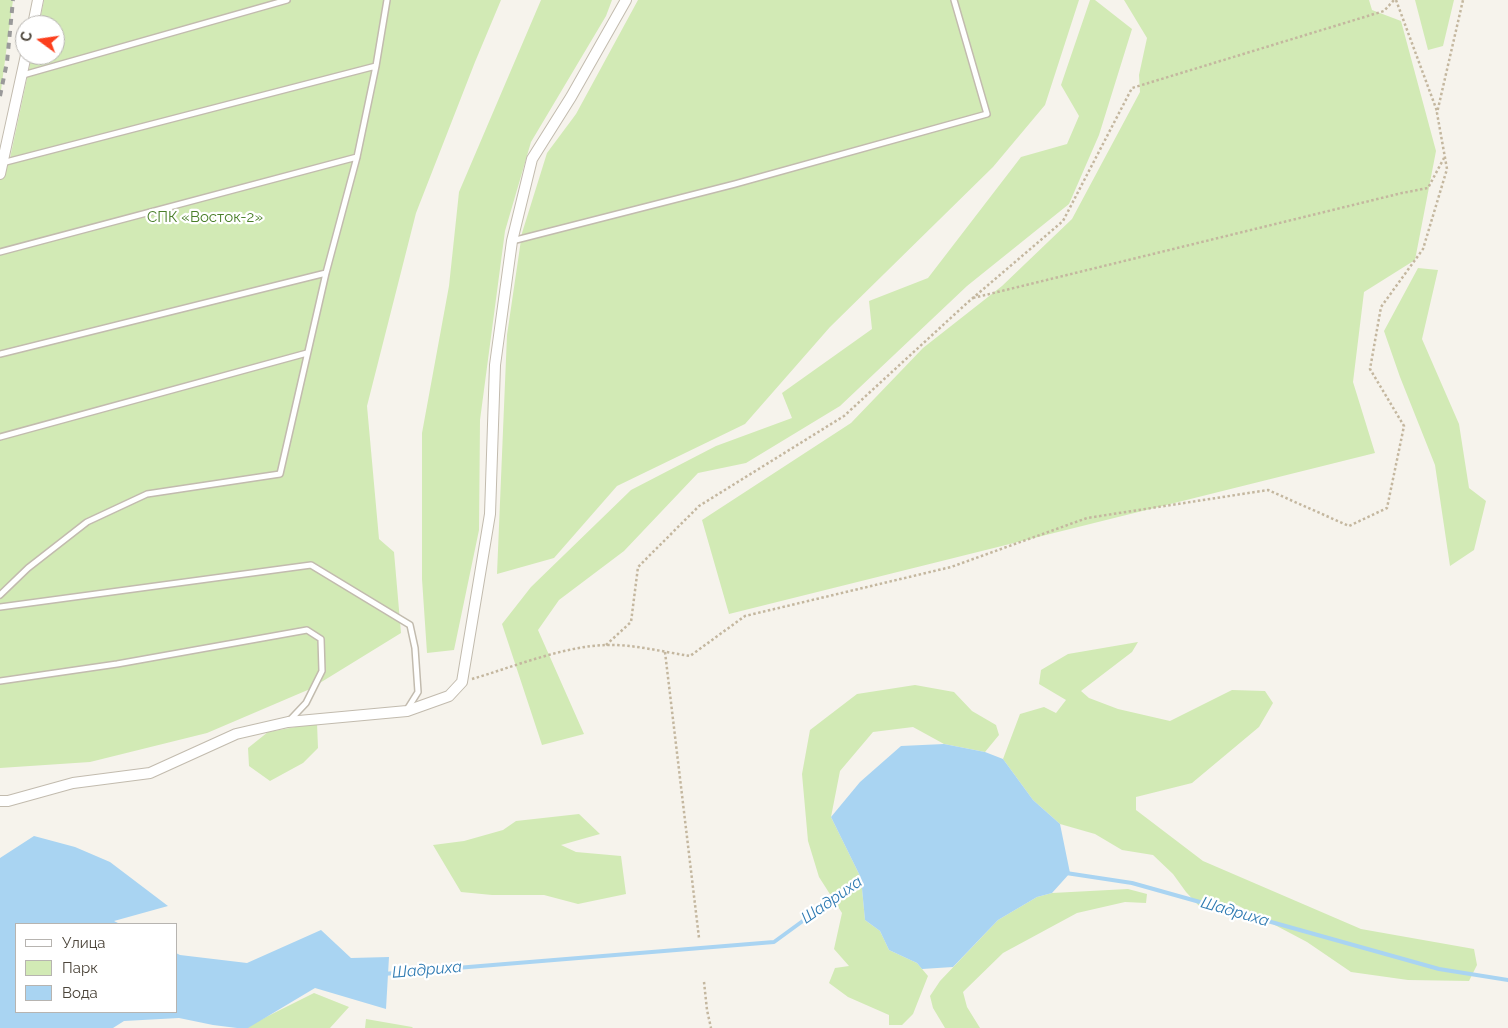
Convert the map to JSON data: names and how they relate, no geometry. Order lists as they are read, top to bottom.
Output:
{
  "water": ["Шадриха"],
  "parks": ["СПК «Восток-2»"],
  "legend": ["Улица", "Парк", "Вода"],
  "north": "left"
}
